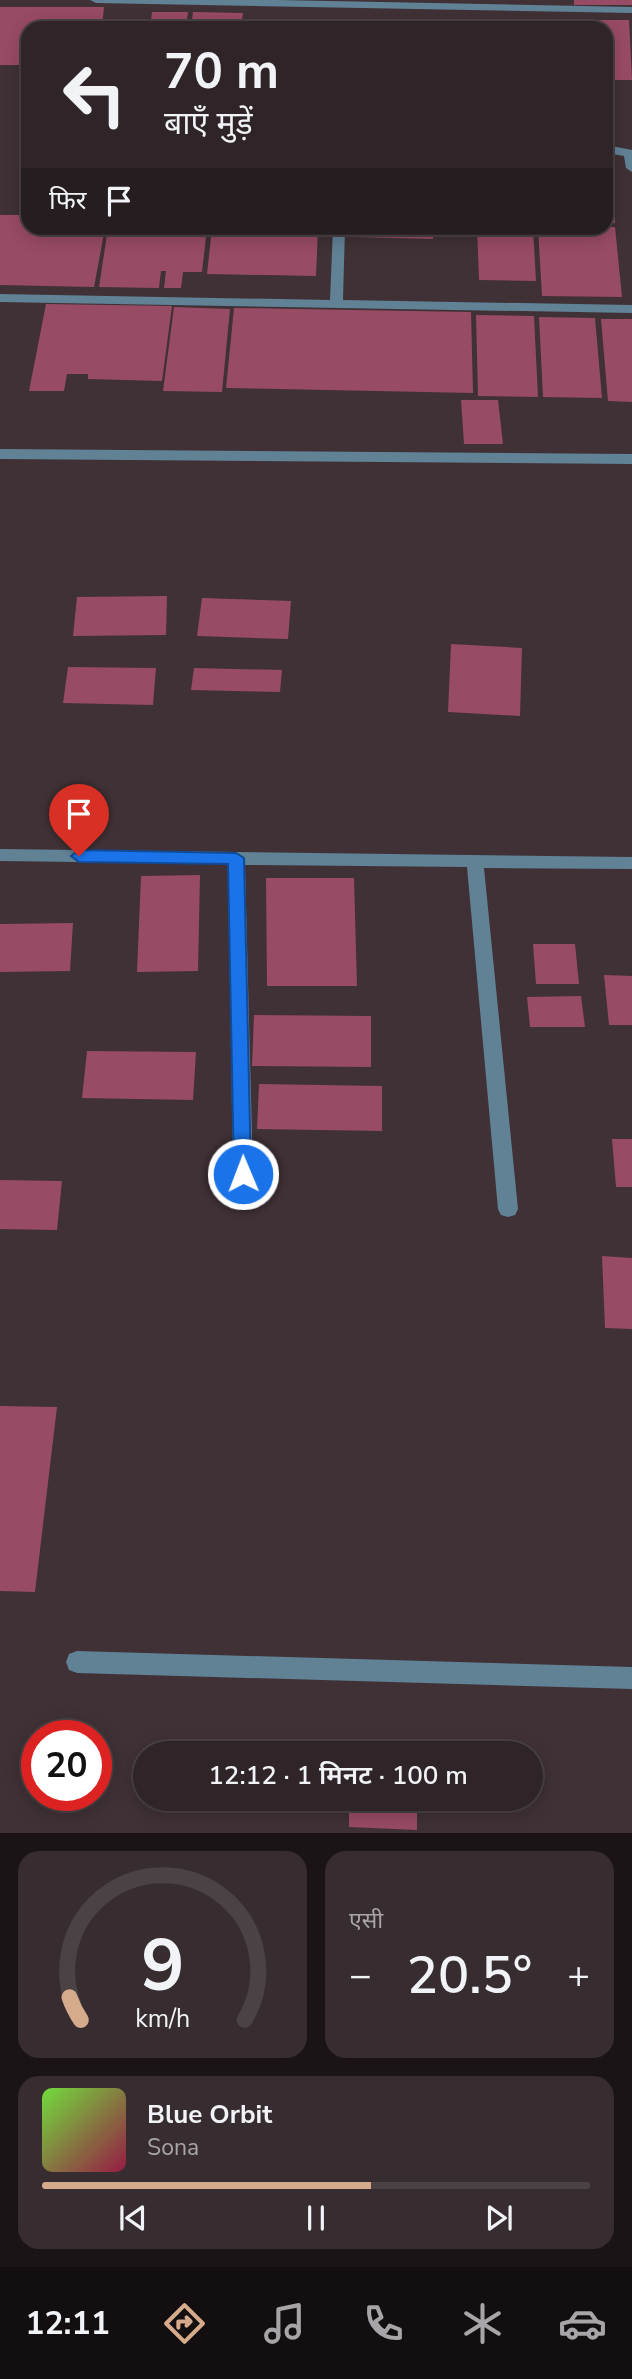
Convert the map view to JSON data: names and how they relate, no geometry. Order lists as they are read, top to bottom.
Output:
{
  "page": {
    "turn": ["70 m", "बाएँ मुड़ें"],
    "then": "फिर",
    "limit": "20",
    "trip": "12:12 · 1 मिनट · 100 m",
    "tile": "एसी",
    "heat": ["−", "20.5°", "+"],
    "song": ["Blue Orbit", "Sona"],
    "tabs": "12:11",
    "gauge": ["9", "km/h"]
  }
}
